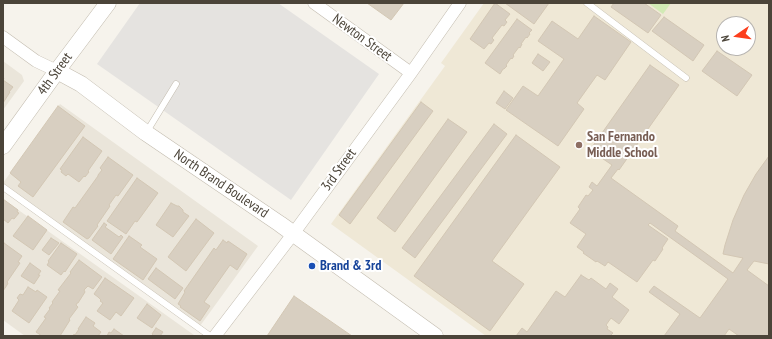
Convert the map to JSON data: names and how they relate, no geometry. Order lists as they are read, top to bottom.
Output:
{
  "streets": {
    "street": [
      "Newton Street",
      "4th Street",
      "3rd Street",
      "North Brand Boulevard"
    ]
  },
  "crossings": [
    ["Newton Street", "3rd Street"],
    ["4th Street", "North Brand Boulevard"],
    ["3rd Street", "North Brand Boulevard"]
  ],
  "places": ["San Fernando Middle School", "Brand & 3rd"],
  "north": "left"
}
